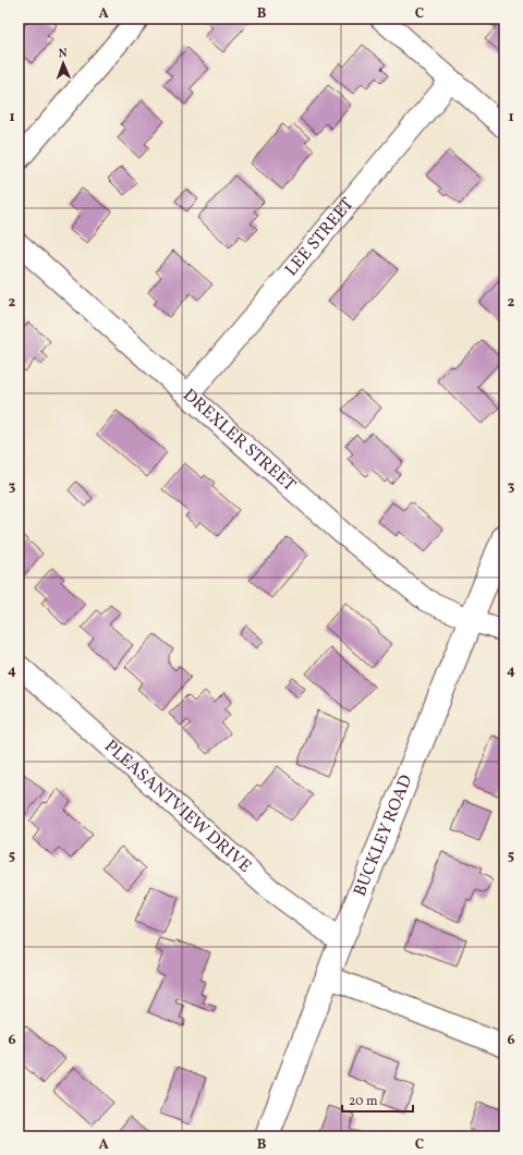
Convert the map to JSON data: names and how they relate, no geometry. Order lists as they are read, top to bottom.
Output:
{
  "streets": {
    "street": [
      "LEE STREET",
      "DREXLER STREET",
      "PLEASANTVIEW DRIVE",
      "BUCKLEY ROAD"
    ]
  },
  "crossings": [
    ["LEE STREET", "DREXLER STREET"],
    ["DREXLER STREET", "BUCKLEY ROAD"],
    ["PLEASANTVIEW DRIVE", "BUCKLEY ROAD"]
  ],
  "scale_bar": "20 m",
  "north": "top",
  "grid": {
    "columns": ["A", "B", "C"],
    "rows": [
      "1",
      "2",
      "3",
      "4",
      "5",
      "6"
    ]
  }
}
